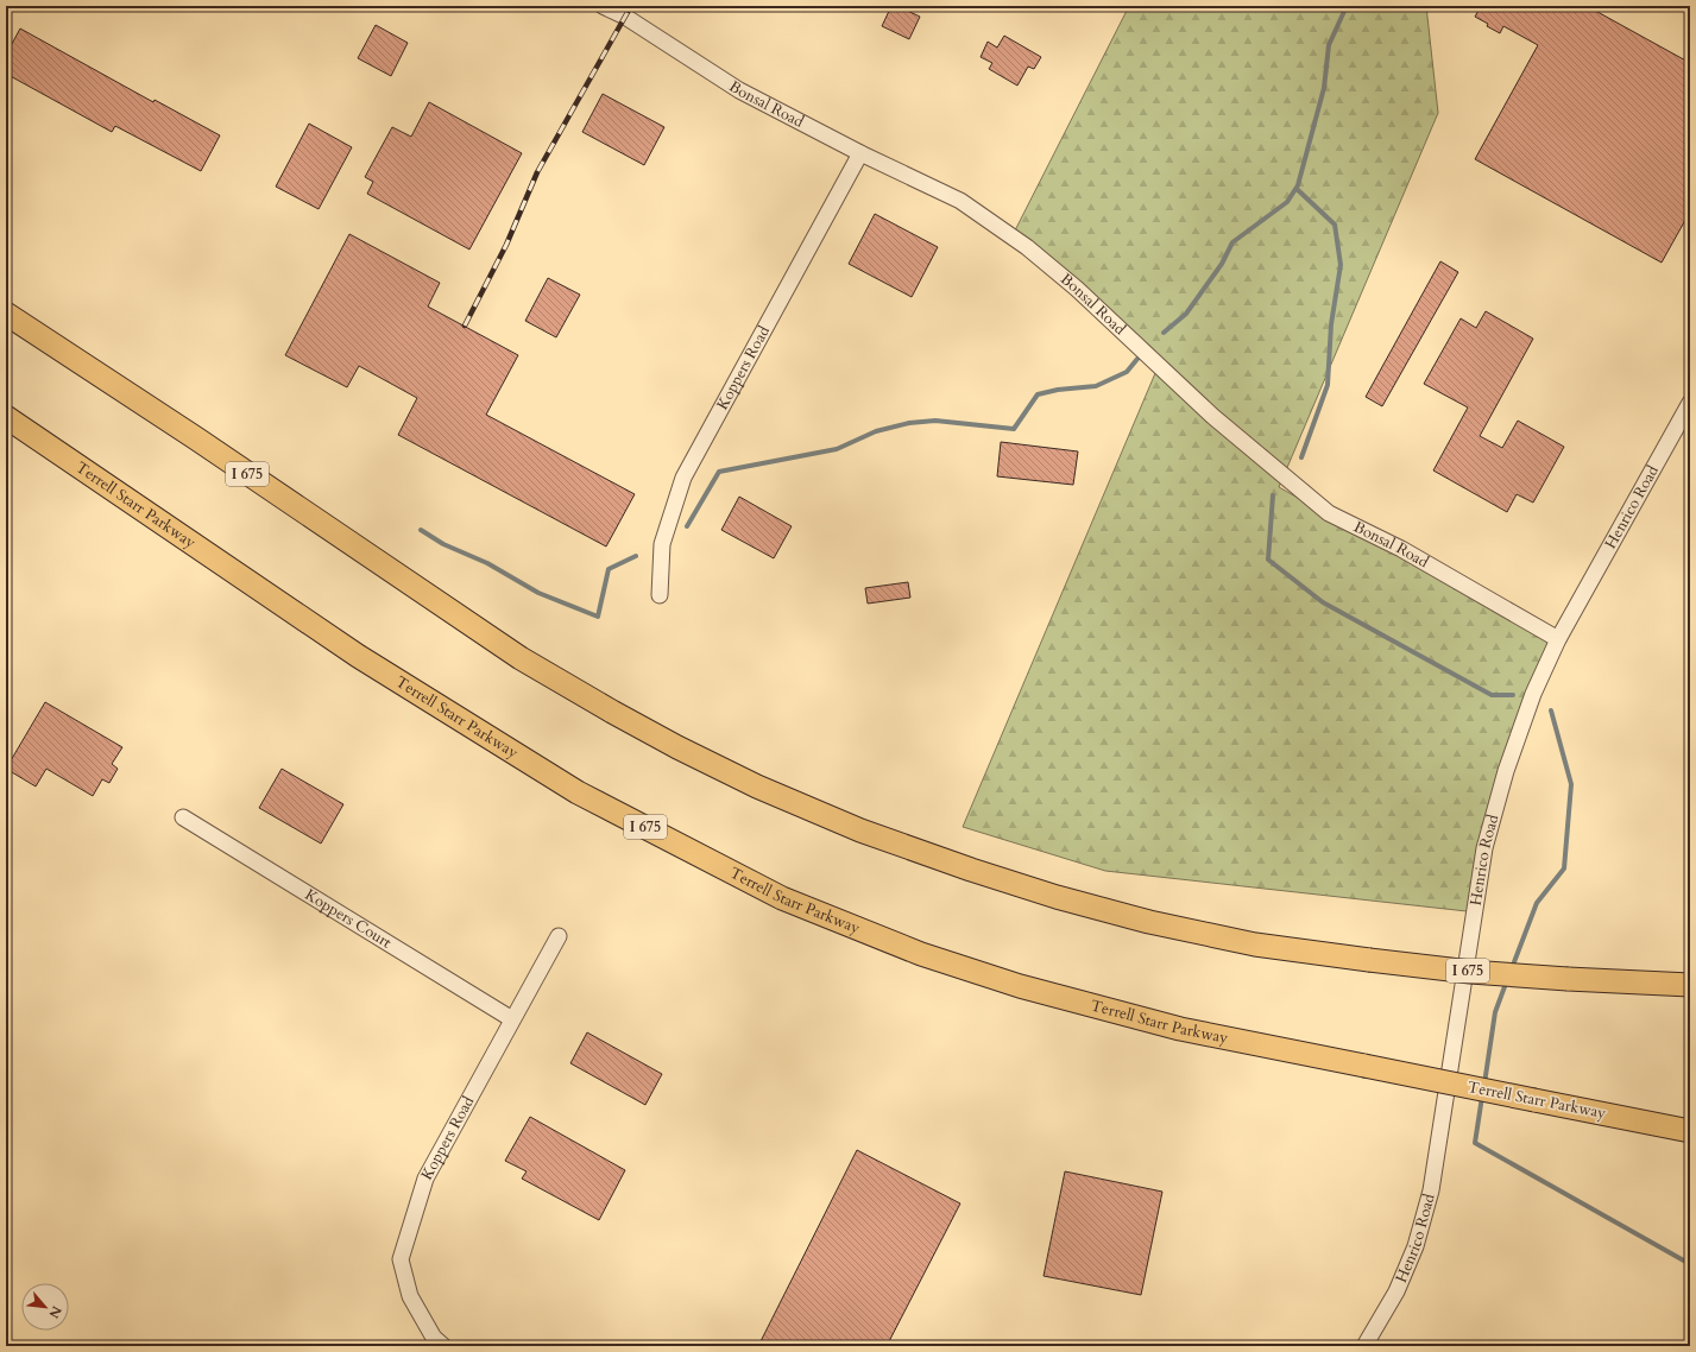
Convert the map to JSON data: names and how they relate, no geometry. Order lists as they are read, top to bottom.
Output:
{
  "streets": {
    "highway": ["I 675", "Terrell Starr Parkway"],
    "street": [
      "Bonsal Road",
      "Koppers Road",
      "Henrico Road",
      "Koppers Court"
    ]
  },
  "crossings": [
    ["Bonsal Road", "Koppers Road"],
    ["Bonsal Road", "Henrico Road"],
    ["Koppers Road", "Koppers Court"]
  ],
  "north": "bottom right"
}
